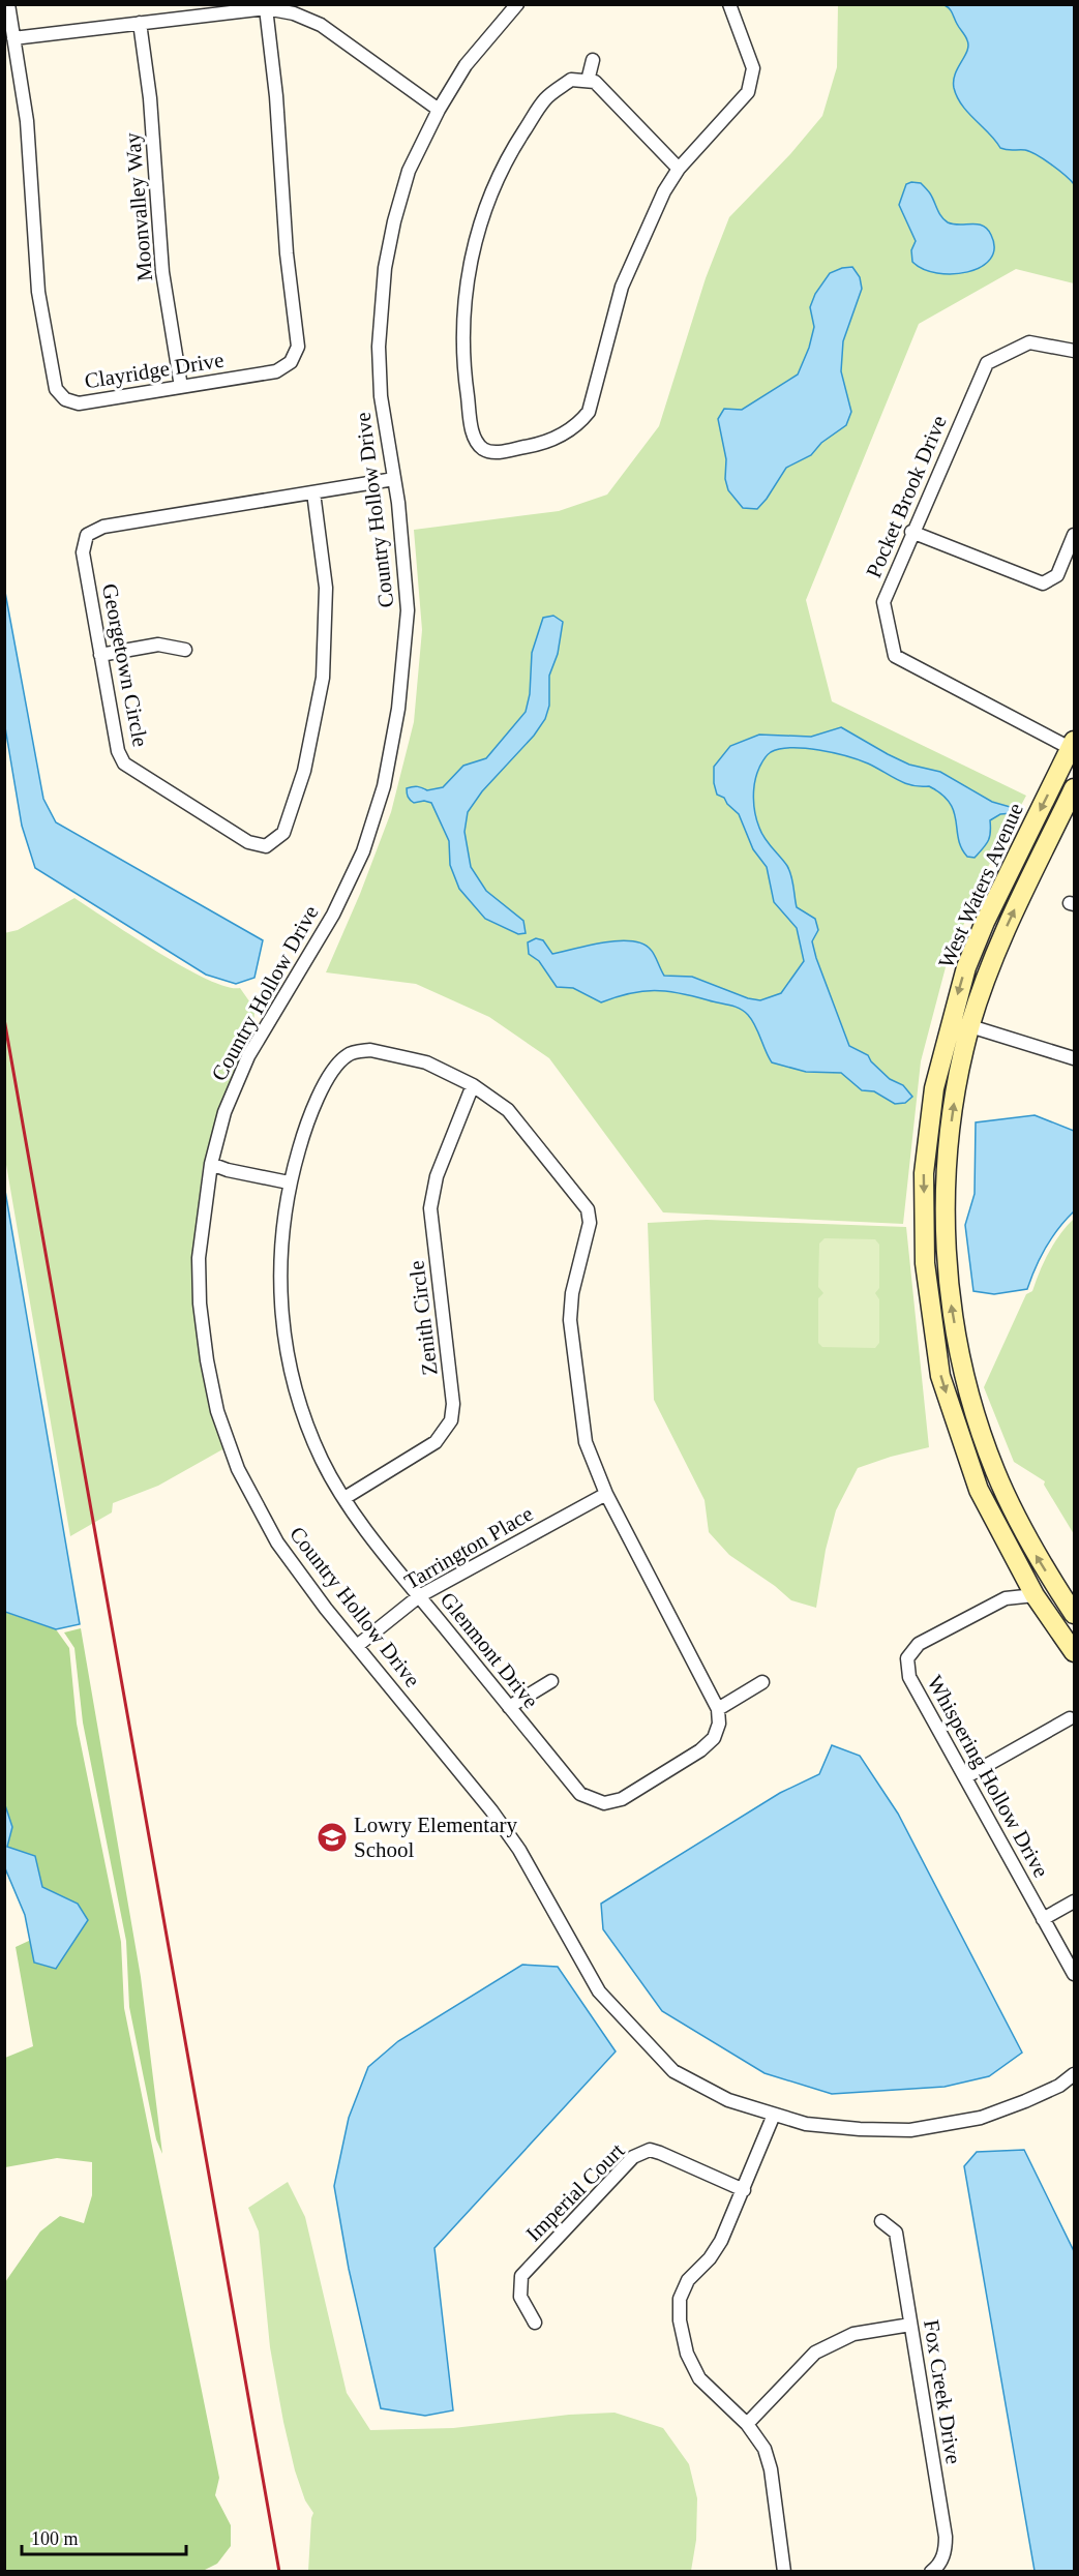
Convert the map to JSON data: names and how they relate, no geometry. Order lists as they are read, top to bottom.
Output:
{
  "streets": {
    "street": [
      "Moonvalley Way",
      "Clayridge Drive",
      "Pocket Brook Drive",
      "Country Hollow Drive",
      "Georgetown Circle",
      "West Waters Avenue",
      "Zenith Circle",
      "Tarrington Place",
      "Glenmont Drive",
      "Whispering Hollow Drive",
      "Imperial Court",
      "Fox Creek Drive"
    ]
  },
  "crossings": [
    ["Moonvalley Way", "Clayridge Drive"],
    ["Pocket Brook Drive", "West Waters Avenue"],
    ["Country Hollow Drive", "Georgetown Circle"],
    ["Country Hollow Drive", "Tarrington Place"],
    ["West Waters Avenue", "Whispering Hollow Drive"],
    ["Zenith Circle", "Glenmont Drive"],
    ["Tarrington Place", "Glenmont Drive"]
  ],
  "places": {
    "school or university": ["Lowry Elementary School"]
  },
  "scale_bar": "100 m"
}
